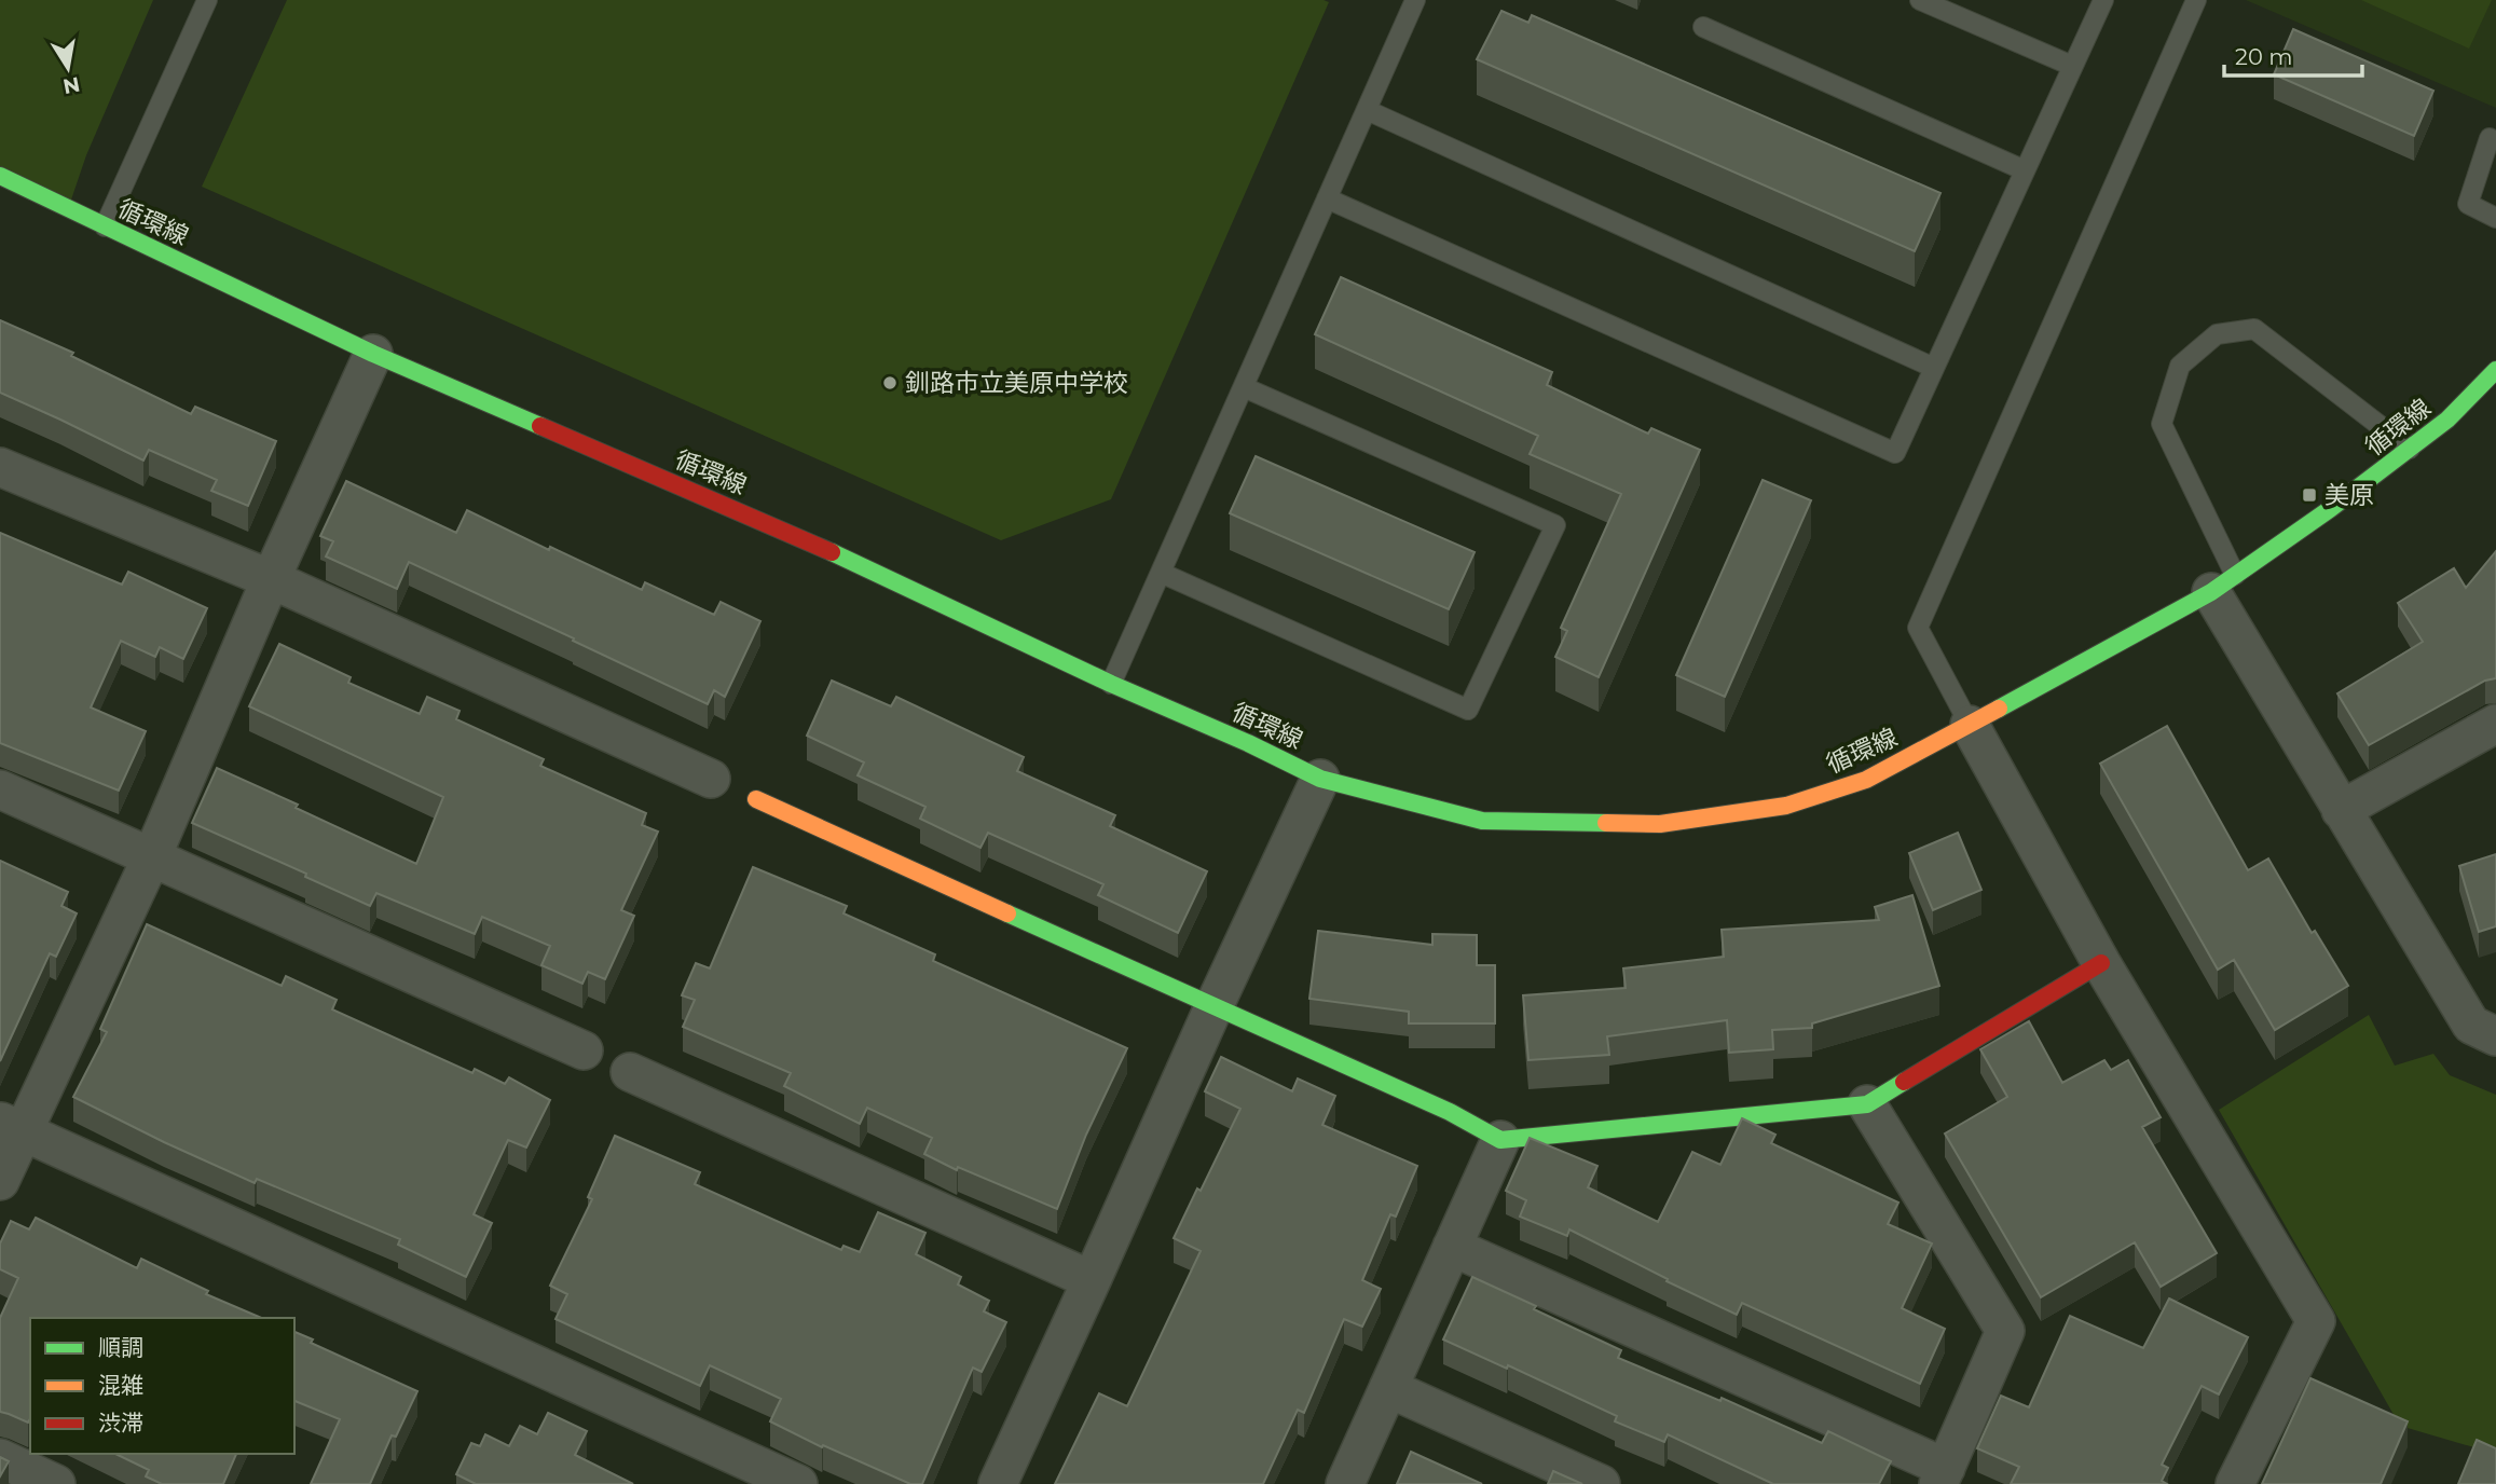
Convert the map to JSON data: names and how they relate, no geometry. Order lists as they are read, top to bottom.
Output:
{
  "streets": {
    "street": ["循環線"]
  },
  "places": {
    "other": ["釧路市立美原中学校"],
    "transit": ["美原"]
  },
  "legend": ["順調", "混雑", "渋滞"],
  "scale_bar": "20 m",
  "north": "bottom"
}
